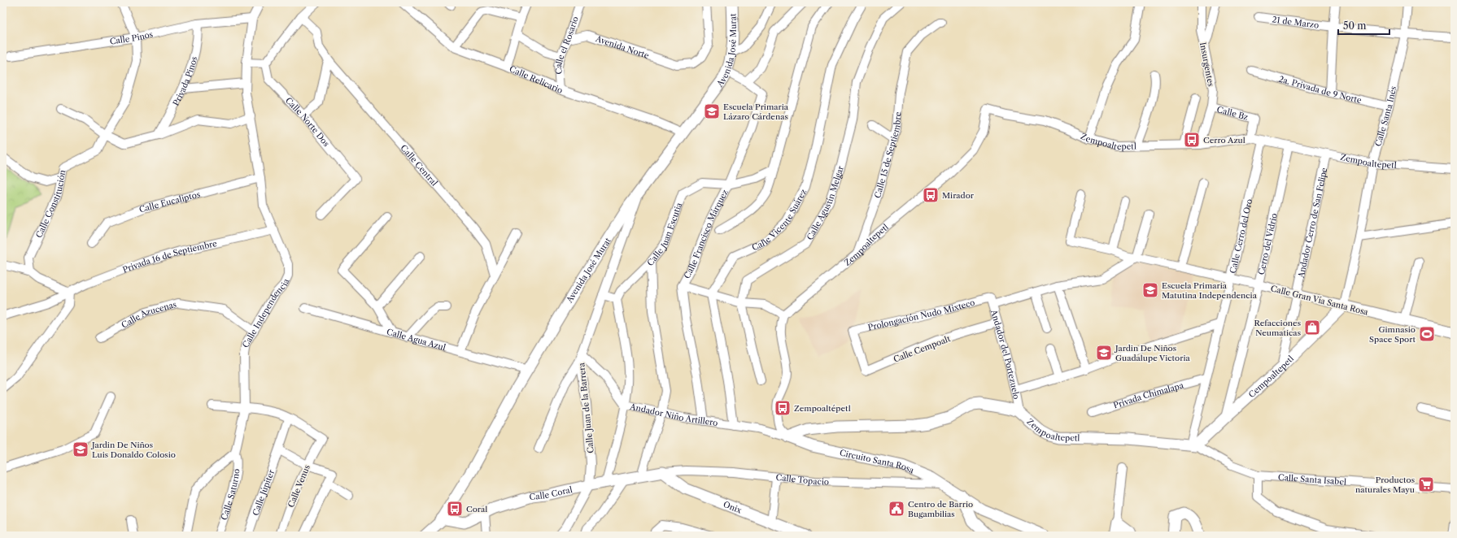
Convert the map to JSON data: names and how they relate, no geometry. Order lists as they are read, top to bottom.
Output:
{
  "streets": {
    "street": [
      "21 de Marzo",
      "Calle Pinos",
      "Calle el Rosario",
      "Avenida Norte",
      "Avenida José Murat",
      "Insurgentes",
      "Calle Relicario",
      "Privada Pinos",
      "2a. Privada de 9 Norte",
      "Calle Bz",
      "Calle Santa Inés",
      "Calle Norte Dos",
      "Zempoaltepetl",
      "Calle 15 de Septiembre",
      "Calle Central",
      "Calle Eucaliptos",
      "Calle Agustín Melgar",
      "Calle Constitución",
      "Calle Vicente Suárez",
      "Andador Cerro de San Felipe",
      "Calle Juan Escutia",
      "Calle Francisco Márquez",
      "Calle Cerro del Oro",
      "Cerro del Vidrio",
      "Privada 16 de Septiembre",
      "Calle Gran Vía Santa Rosa",
      "Calle Independencia",
      "Prolongación Nudo Mixteco",
      "Calle Azucenas",
      "Calle Agua Azul",
      "Calle Cempoalt",
      "Andador del Portezuelo",
      "Cempoaltepetl",
      "Privada Chimalapa",
      "Calle Juan de la Barrera",
      "Andador Niño Artillero",
      "Circuito Santa Rosa",
      "Calle Santa Isabel",
      "Calle Topacio",
      "Calle Venus",
      "Calle Júpiter",
      "Calle Coral",
      "Calle Saturno",
      "Onix"
    ]
  },
  "crossings": [
    ["21 de Marzo", "Calle Santa Inés"],
    ["Calle Pinos", "Privada Pinos"],
    ["Calle Pinos", "Calle Constitución"],
    ["Calle Pinos", "Calle Independencia"],
    ["Calle el Rosario", "Avenida Norte"],
    ["Calle el Rosario", "Calle Relicario"],
    ["Avenida José Murat", "Calle Relicario"],
    ["Avenida José Murat", "Calle Francisco Márquez"],
    ["Avenida José Murat", "Calle Agua Azul"],
    ["Avenida José Murat", "Calle Juan de la Barrera"],
    ["Avenida José Murat", "Calle Coral"],
    ["Insurgentes", "Calle Bz"],
    ["Insurgentes", "Zempoaltepetl"],
    ["2a. Privada de 9 Norte", "Calle Santa Inés"],
    ["Calle Bz", "Zempoaltepetl"],
    ["Calle Santa Inés", "Zempoaltepetl"],
    ["Calle Santa Inés", "Calle Gran Vía Santa Rosa"],
    ["Calle Santa Inés", "Cempoaltepetl"],
    ["Zempoaltepetl", "Calle 15 de Septiembre"],
    ["Zempoaltepetl", "Andador Cerro de San Felipe"],
    ["Zempoaltepetl", "Calle Cerro del Oro"],
    ["Zempoaltepetl", "Cerro del Vidrio"],
    ["Zempoaltepetl", "Andador del Portezuelo"],
    ["Zempoaltepetl", "Cempoaltepetl"],
    ["Zempoaltepetl", "Andador Niño Artillero"],
    ["Zempoaltepetl", "Circuito Santa Rosa"],
    ["Zempoaltepetl", "Calle Santa Isabel"],
    ["Calle Eucaliptos", "Calle Independencia"],
    ["Andador Cerro de San Felipe", "Calle Gran Vía Santa Rosa"],
    ["Andador Cerro de San Felipe", "Cempoaltepetl"],
    ["Calle Juan Escutia", "Calle Francisco Márquez"],
    ["Calle Francisco Márquez", "Andador Niño Artillero"],
    ["Calle Cerro del Oro", "Calle Gran Vía Santa Rosa"],
    ["Calle Cerro del Oro", "Cempoaltepetl"],
    ["Calle Cerro del Oro", "Privada Chimalapa"],
    ["Calle Cerro del Oro", "Calle Santa Isabel"],
    ["Cerro del Vidrio", "Calle Gran Vía Santa Rosa"],
    ["Cerro del Vidrio", "Cempoaltepetl"],
    ["Privada 16 de Septiembre", "Calle Independencia"],
    ["Calle Gran Vía Santa Rosa", "Prolongación Nudo Mixteco"],
    ["Calle Gran Vía Santa Rosa", "Cempoaltepetl"],
    ["Calle Independencia", "Calle Azucenas"],
    ["Calle Independencia", "Calle Saturno"],
    ["Prolongación Nudo Mixteco", "Calle Cempoalt"],
    ["Prolongación Nudo Mixteco", "Andador del Portezuelo"],
    ["Calle Cempoalt", "Andador del Portezuelo"],
    ["Cempoaltepetl", "Calle Santa Isabel"],
    ["Calle Juan de la Barrera", "Andador Niño Artillero"],
    ["Calle Juan de la Barrera", "Calle Coral"],
    ["Andador Niño Artillero", "Circuito Santa Rosa"],
    ["Circuito Santa Rosa", "Calle Topacio"],
    ["Calle Topacio", "Calle Coral"],
    ["Calle Topacio", "Onix"],
    ["Calle Venus", "Calle Júpiter"],
    ["Calle Coral", "Onix"]
  ],
  "places": {
    "school or university": [
      "Escuela Primaria Lázaro Cárdenas",
      "Escuela Primaria Matutina Independencia",
      "Jardin De Niños Guadalupe Victoria",
      "Jardin De Niños Luis Donaldo Colosio"
    ],
    "bus stop": [
      "Cerro Azul",
      "Mirador",
      "Zempoaltépetl",
      "Coral"
    ],
    "shop": ["Refacciones Neumaticas"],
    "sports": ["Gimnasio Space Sport"],
    "supermarket": ["Productos naturales Mayu"],
    "public building": ["Centro de Barrio Bugambilias"]
  },
  "scale_bar": "50 m"
}
